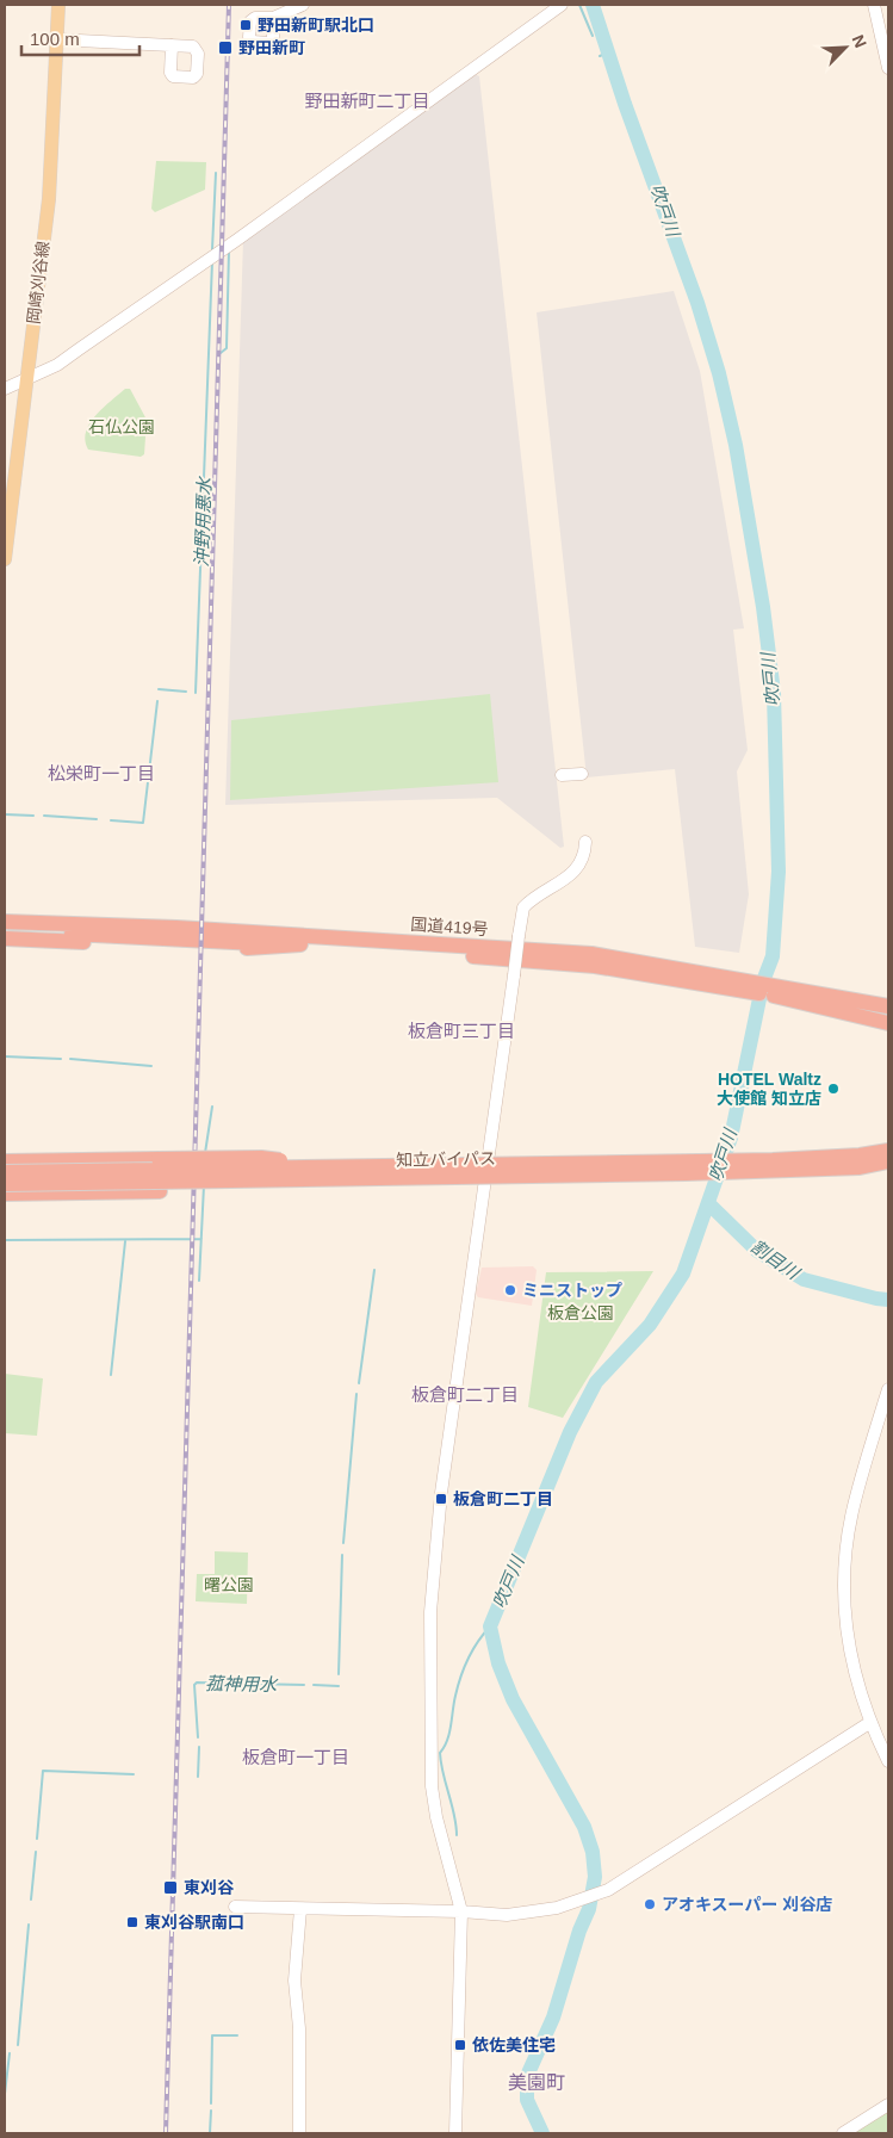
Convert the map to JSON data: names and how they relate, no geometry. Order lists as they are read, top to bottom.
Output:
{
  "streets": {
    "highway": ["国道419号", "知立バイパス"],
    "main road": ["岡崎刈谷線"]
  },
  "districts": [
    "野田新町二丁目",
    "松栄町一丁目",
    "板倉町三丁目",
    "板倉町二丁目",
    "板倉町一丁目",
    "美園町"
  ],
  "water": [
    "吹戸川",
    "沖野用悪水",
    "割目川",
    "菰神用水"
  ],
  "parks": ["石仏公園", "板倉公園", "曙公園"],
  "places": {
    "transit": [
      "野田新町駅北口",
      "野田新町",
      "板倉町二丁目",
      "東刈谷",
      "東刈谷駅南口",
      "依佐美住宅"
    ],
    "other": ["HOTEL Waltz 大使館 知立店", "ミニストップ", "アオキスーパー 刈谷店"]
  },
  "scale_bar": "100 m",
  "north": "top right"
}
